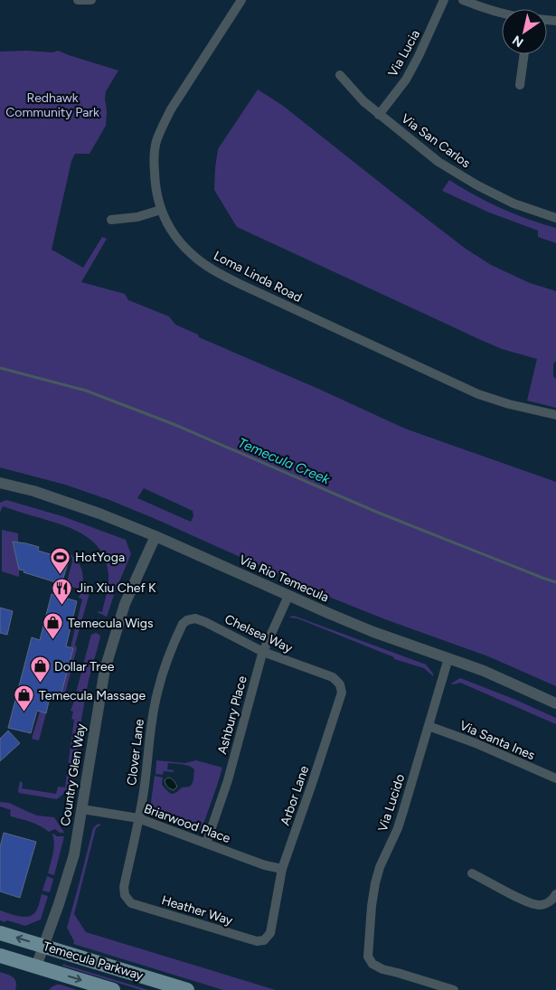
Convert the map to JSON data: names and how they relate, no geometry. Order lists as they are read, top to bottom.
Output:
{
  "streets": {
    "main road": ["Temecula Parkway"],
    "street": [
      "Via Lucia",
      "Via San Carlos",
      "Loma Linda Road",
      "Via Rio Temecula",
      "Chelsea Way",
      "Ashbury Place",
      "Via Santa Ines",
      "Clover Lane",
      "Country Glen Way",
      "Arbor Lane",
      "Via Lucido",
      "Briarwood Place",
      "Heather Way"
    ]
  },
  "crossings": [
    ["Via Lucia", "Via San Carlos"],
    ["Via Rio Temecula", "Ashbury Place"],
    ["Via Rio Temecula", "Country Glen Way"],
    ["Via Rio Temecula", "Via Lucido"],
    ["Chelsea Way", "Ashbury Place"],
    ["Chelsea Way", "Clover Lane"],
    ["Chelsea Way", "Arbor Lane"],
    ["Ashbury Place", "Briarwood Place"],
    ["Via Santa Ines", "Via Lucido"],
    ["Clover Lane", "Briarwood Place"],
    ["Clover Lane", "Heather Way"],
    ["Country Glen Way", "Briarwood Place"],
    ["Country Glen Way", "Temecula Parkway"],
    ["Arbor Lane", "Briarwood Place"],
    ["Arbor Lane", "Heather Way"]
  ],
  "water": ["Temecula Creek"],
  "parks": ["Redhawk Community Park"],
  "places": {
    "sports": ["HotYoga"],
    "restaurant": ["Jin Xiu Chef K"],
    "shop": ["Temecula Wigs", "Dollar Tree", "Temecula Massage"]
  },
  "north": "bottom left"
}
